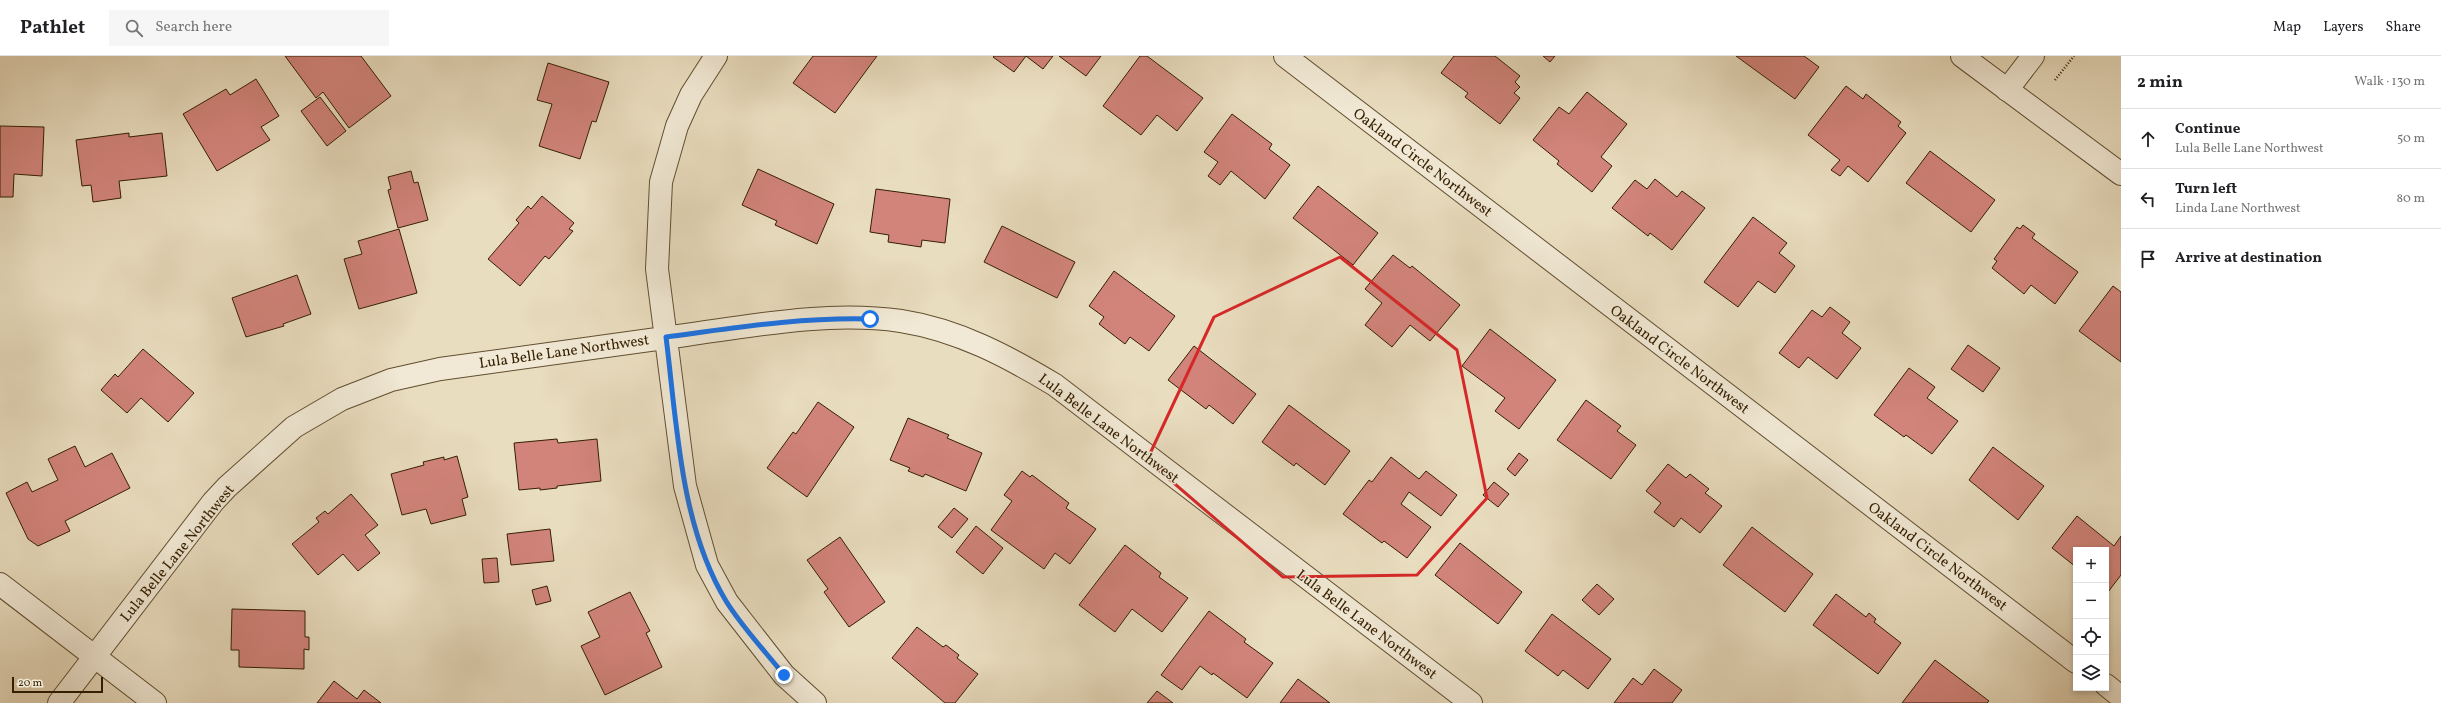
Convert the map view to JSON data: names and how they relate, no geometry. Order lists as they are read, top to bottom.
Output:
{
  "streets": {
    "street": ["Oakland Circle Northwest", "Lula Belle Lane Northwest"]
  },
  "scale_bar": "20 m",
  "page": {
    "header": "Pathlet",
    "search": "Search here",
    "nav": ["Map", "Layers", "Share"],
    "heading": ["2 min", "Walk · 130 m"],
    "list": [
      ["Continue", "Lula Belle Lane Northwest", "50 m"],
      ["Turn left", "Linda Lane Northwest", "80 m"],
      "Arrive at destination"
    ],
    "map_buttons": ["+", "−"],
    "scale": "20 m"
  }
}
